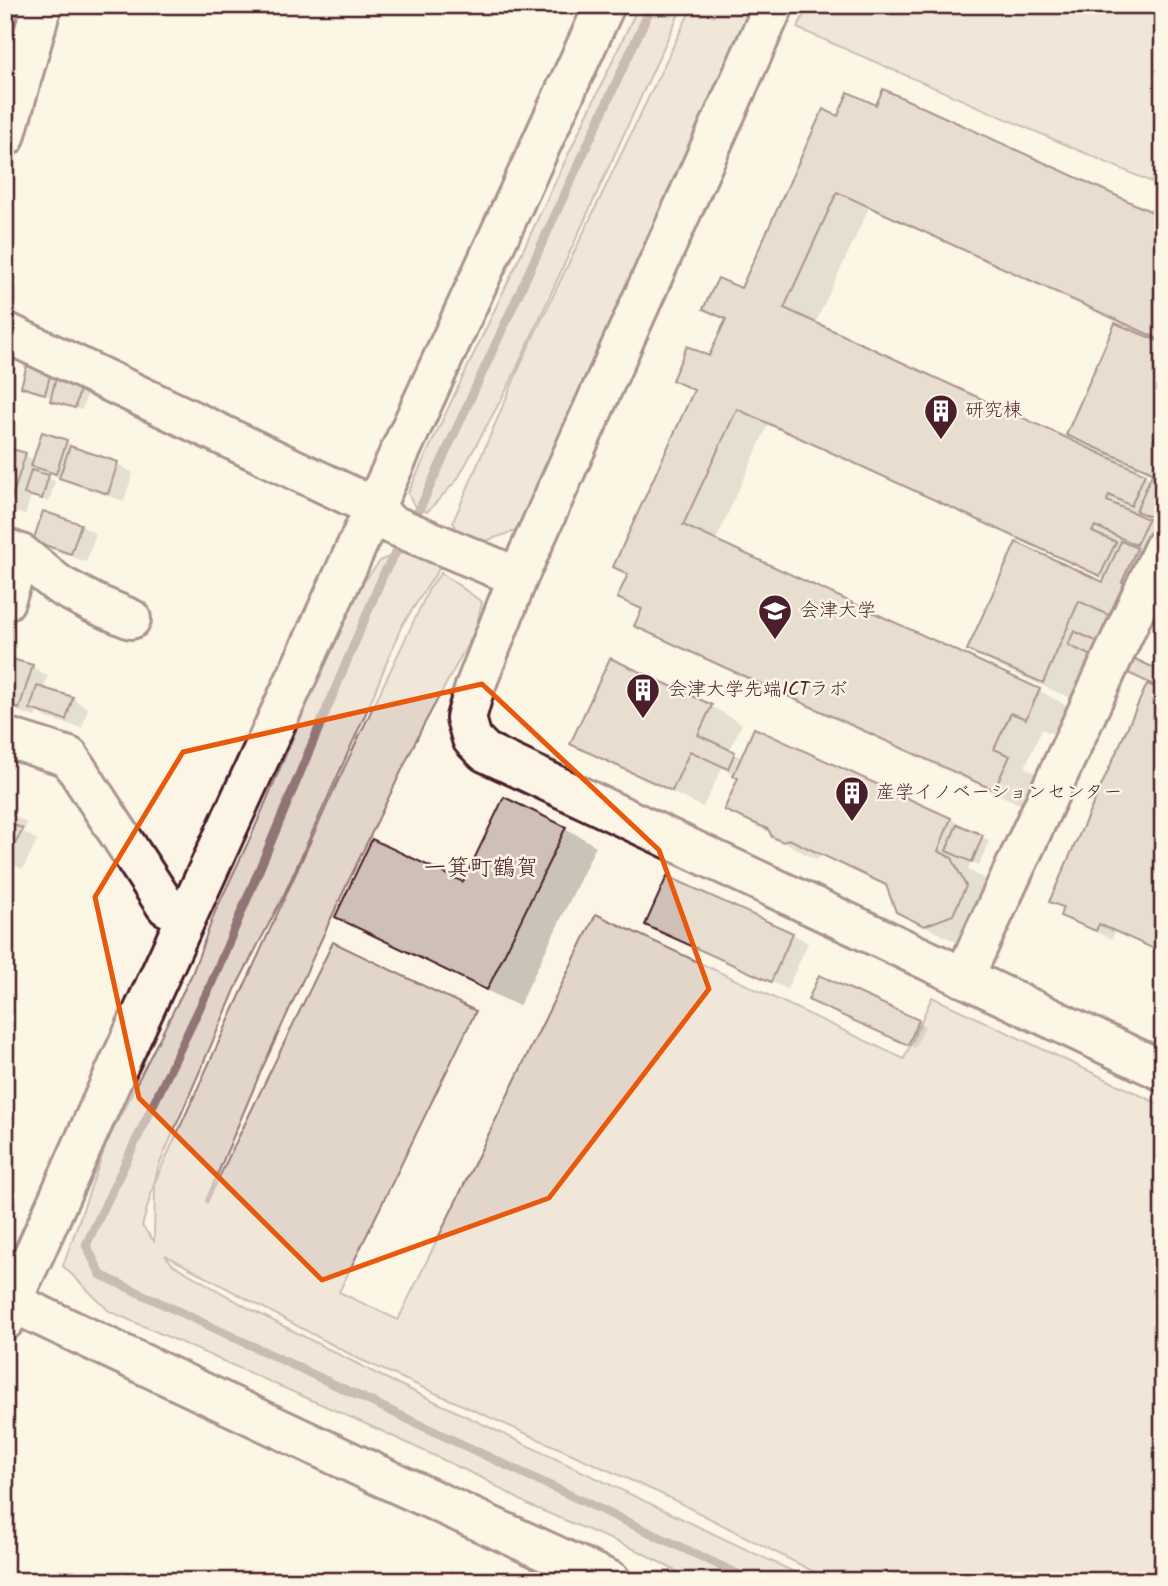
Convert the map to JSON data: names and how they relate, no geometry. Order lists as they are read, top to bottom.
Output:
{
  "districts": ["一箕町鶴賀"],
  "places": {
    "building": ["研究棟", "会津大学先端ICTラボ", "産学イノベーションセンター"],
    "school or university": ["会津大学"]
  }
}
